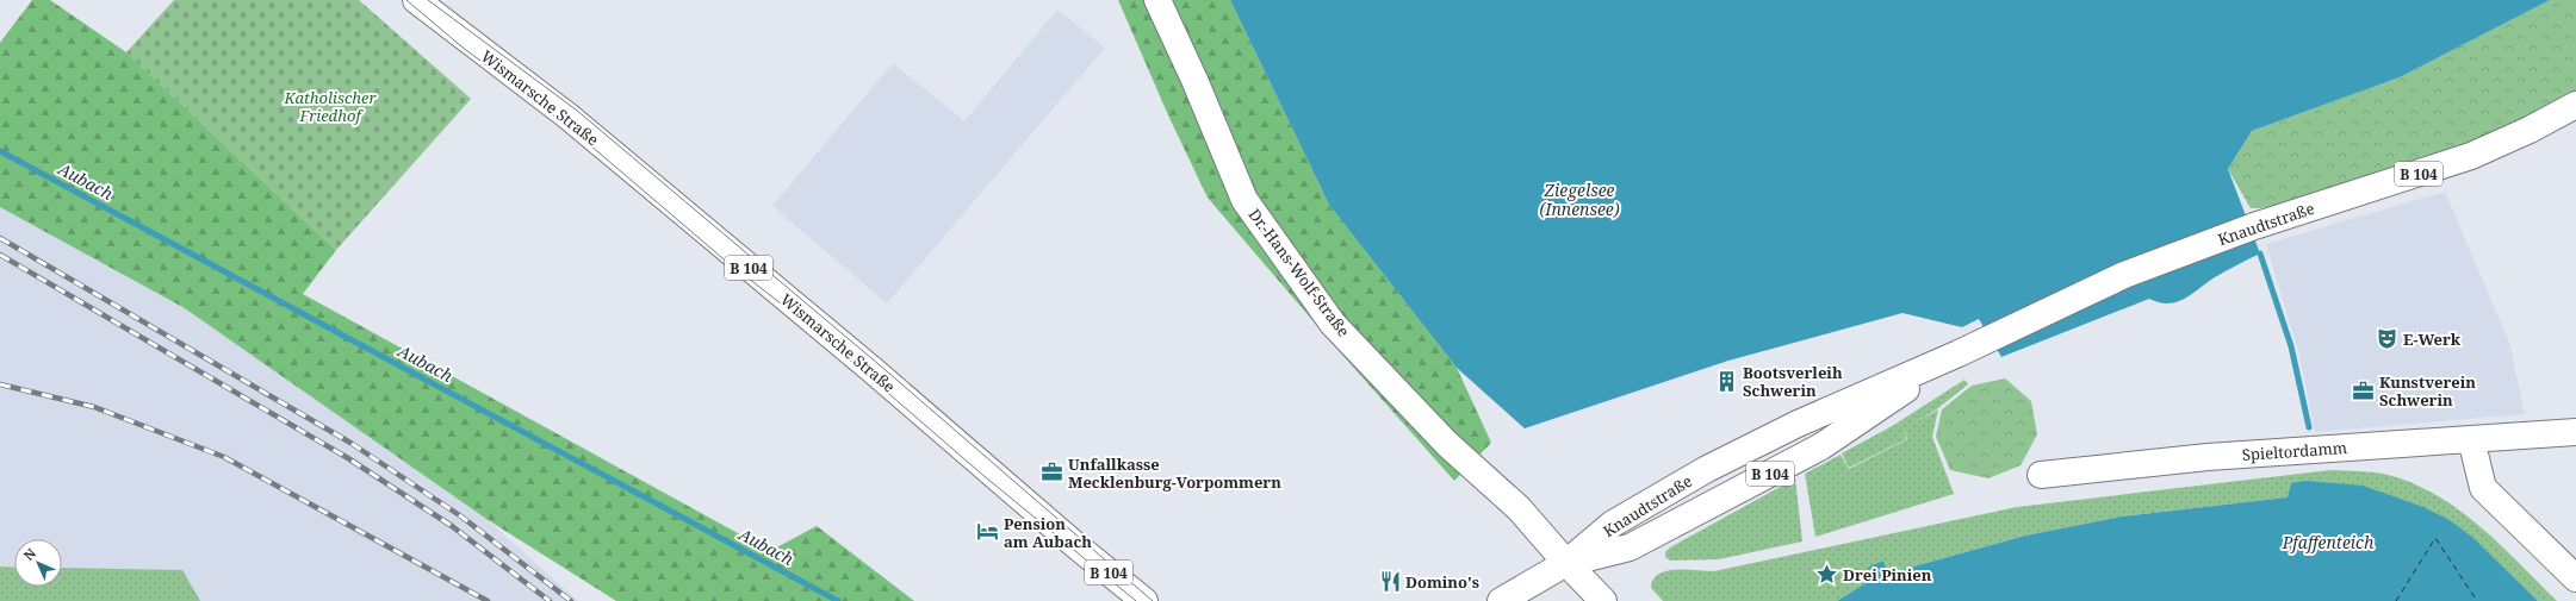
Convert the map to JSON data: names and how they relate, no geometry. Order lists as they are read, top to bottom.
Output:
{
  "streets": {
    "main road": [
      "Wismarsche Straße",
      "B 104",
      "Knaudtstraße",
      "Dr.-Hans-Wolf-Straße",
      "Spieltordamm"
    ]
  },
  "crossings": [
    ["B 104", "Knaudtstraße"],
    ["B 104", "Dr.-Hans-Wolf-Straße"],
    ["Knaudtstraße", "Dr.-Hans-Wolf-Straße"]
  ],
  "water": ["Aubach", "Ziegelsee (Innensee)", "Pfaffenteich"],
  "parks": ["Katholischer Friedhof"],
  "places": {
    "theatre": ["E-Werk"],
    "building": ["Bootsverleih Schwerin"],
    "office": ["Kunstverein Schwerin", "Unfallkasse Mecklenburg-Vorpommern"],
    "hotel": ["Pension am Aubach"],
    "place": ["Drei Pinien"],
    "restaurant": ["Domino's"]
  },
  "north": "top left"
}
